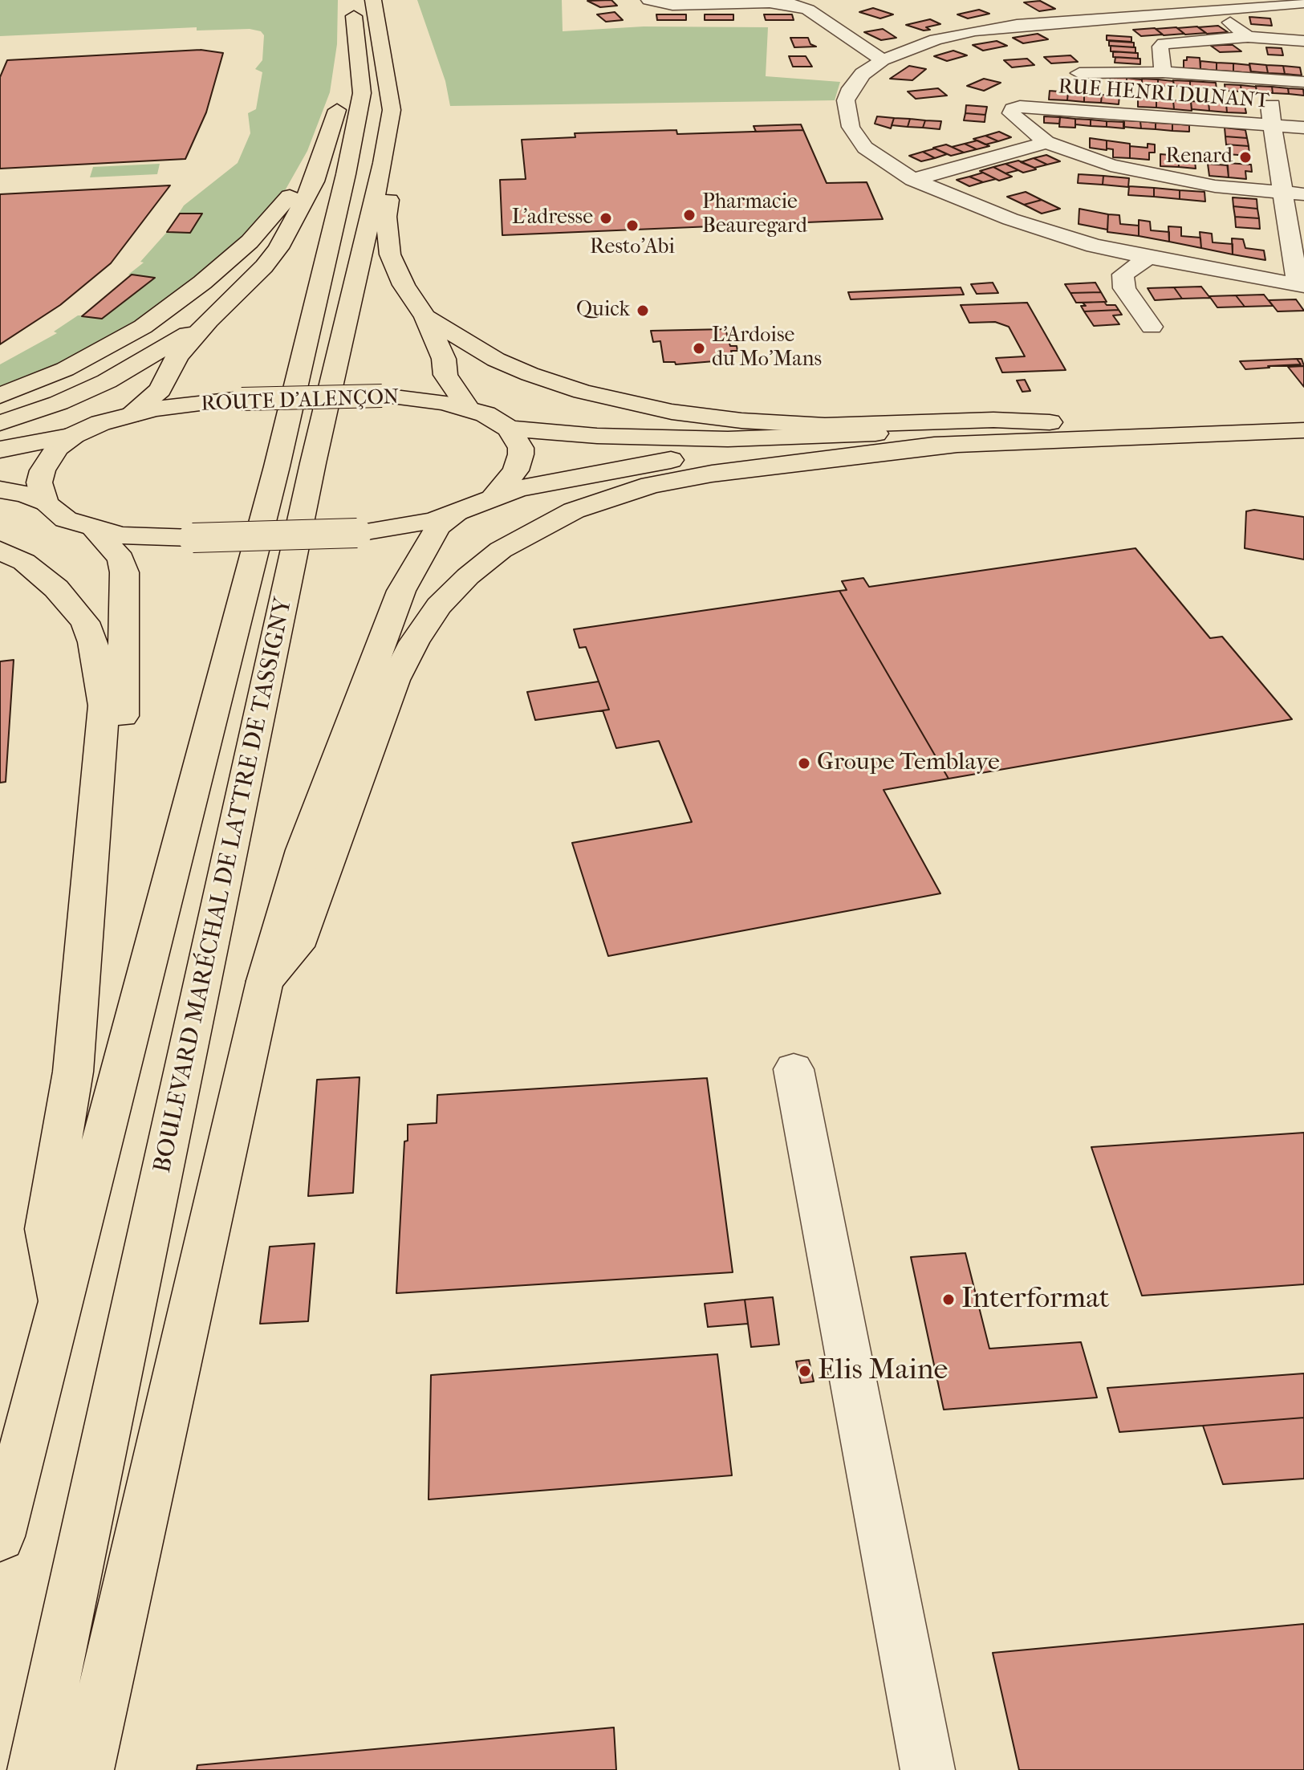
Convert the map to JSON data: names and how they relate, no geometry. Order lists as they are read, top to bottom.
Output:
{
  "streets": {
    "main road": ["ROUTE D'ALENÇON", "BOULEVARD MARÉCHAL DE LATTRE DE TASSIGNY"],
    "street": ["RUE HENRI DUNANT"]
  },
  "places": [
    "Renard",
    "Pharmacie Beauregard",
    "L'adresse",
    "Resto'Abi",
    "Quick",
    "L'Ardoise du Mo'Mans",
    "Groupe Temblaye",
    "Interformat",
    "Elis Maine"
  ]
}
